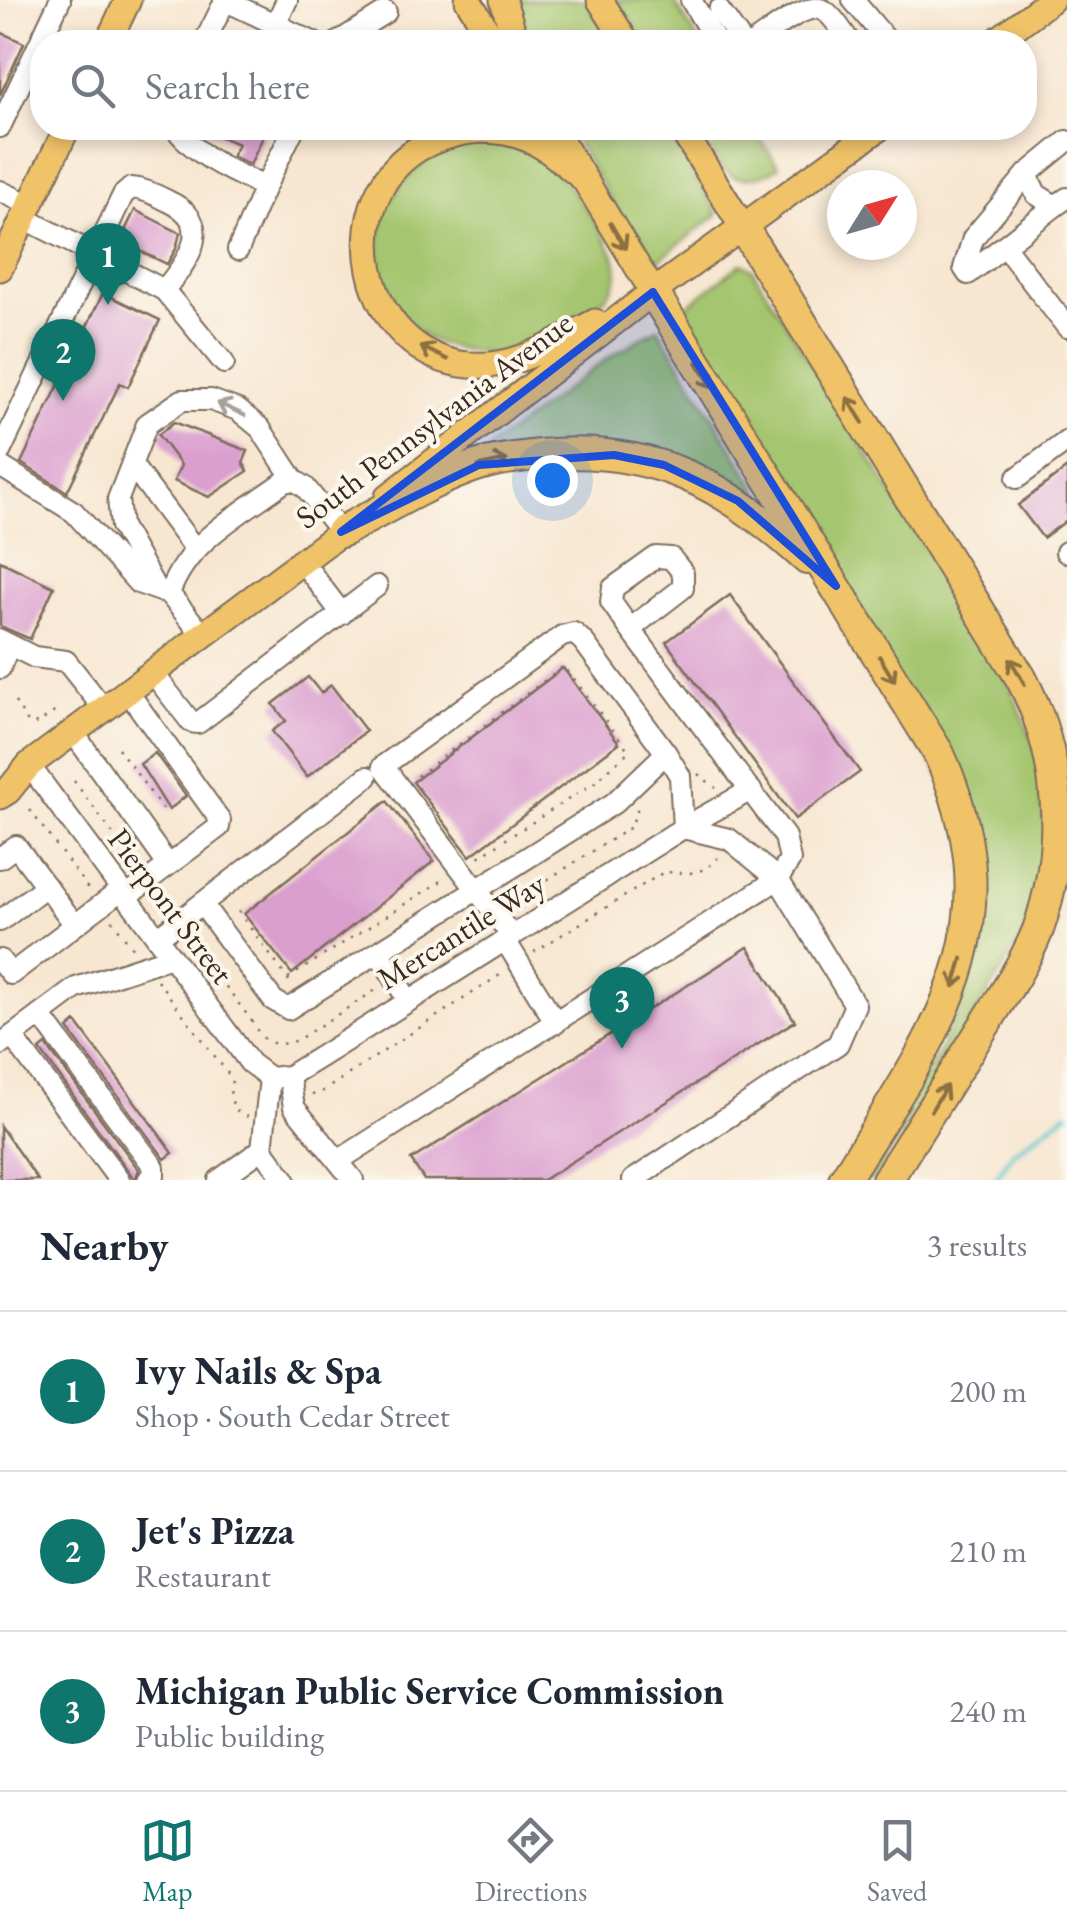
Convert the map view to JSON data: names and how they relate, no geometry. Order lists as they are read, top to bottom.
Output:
{
  "streets": {
    "main road": ["South Pennsylvania Avenue"],
    "street": ["Pierpont Street", "Mercantile Way"]
  },
  "crossings": [
    ["South Pennsylvania Avenue", "Pierpont Street"],
    ["Pierpont Street", "Mercantile Way"]
  ],
  "north": "top right",
  "page": {
    "search": "Search here",
    "pins": ["1", "2", "3"],
    "heading": ["Nearby", "3 results"],
    "list": [
      {
        "mark": "1",
        "name": "Ivy Nails & Spa",
        "note": "Shop · South Cedar Street",
        "value": "200 m"
      },
      {
        "mark": "2",
        "name": "Jet's Pizza",
        "note": "Restaurant",
        "value": "210 m"
      },
      {
        "mark": "3",
        "name": "Michigan Public Service Commission",
        "note": "Public building",
        "value": "240 m"
      }
    ],
    "nav": ["Map", "Directions", "Saved"]
  }
}
